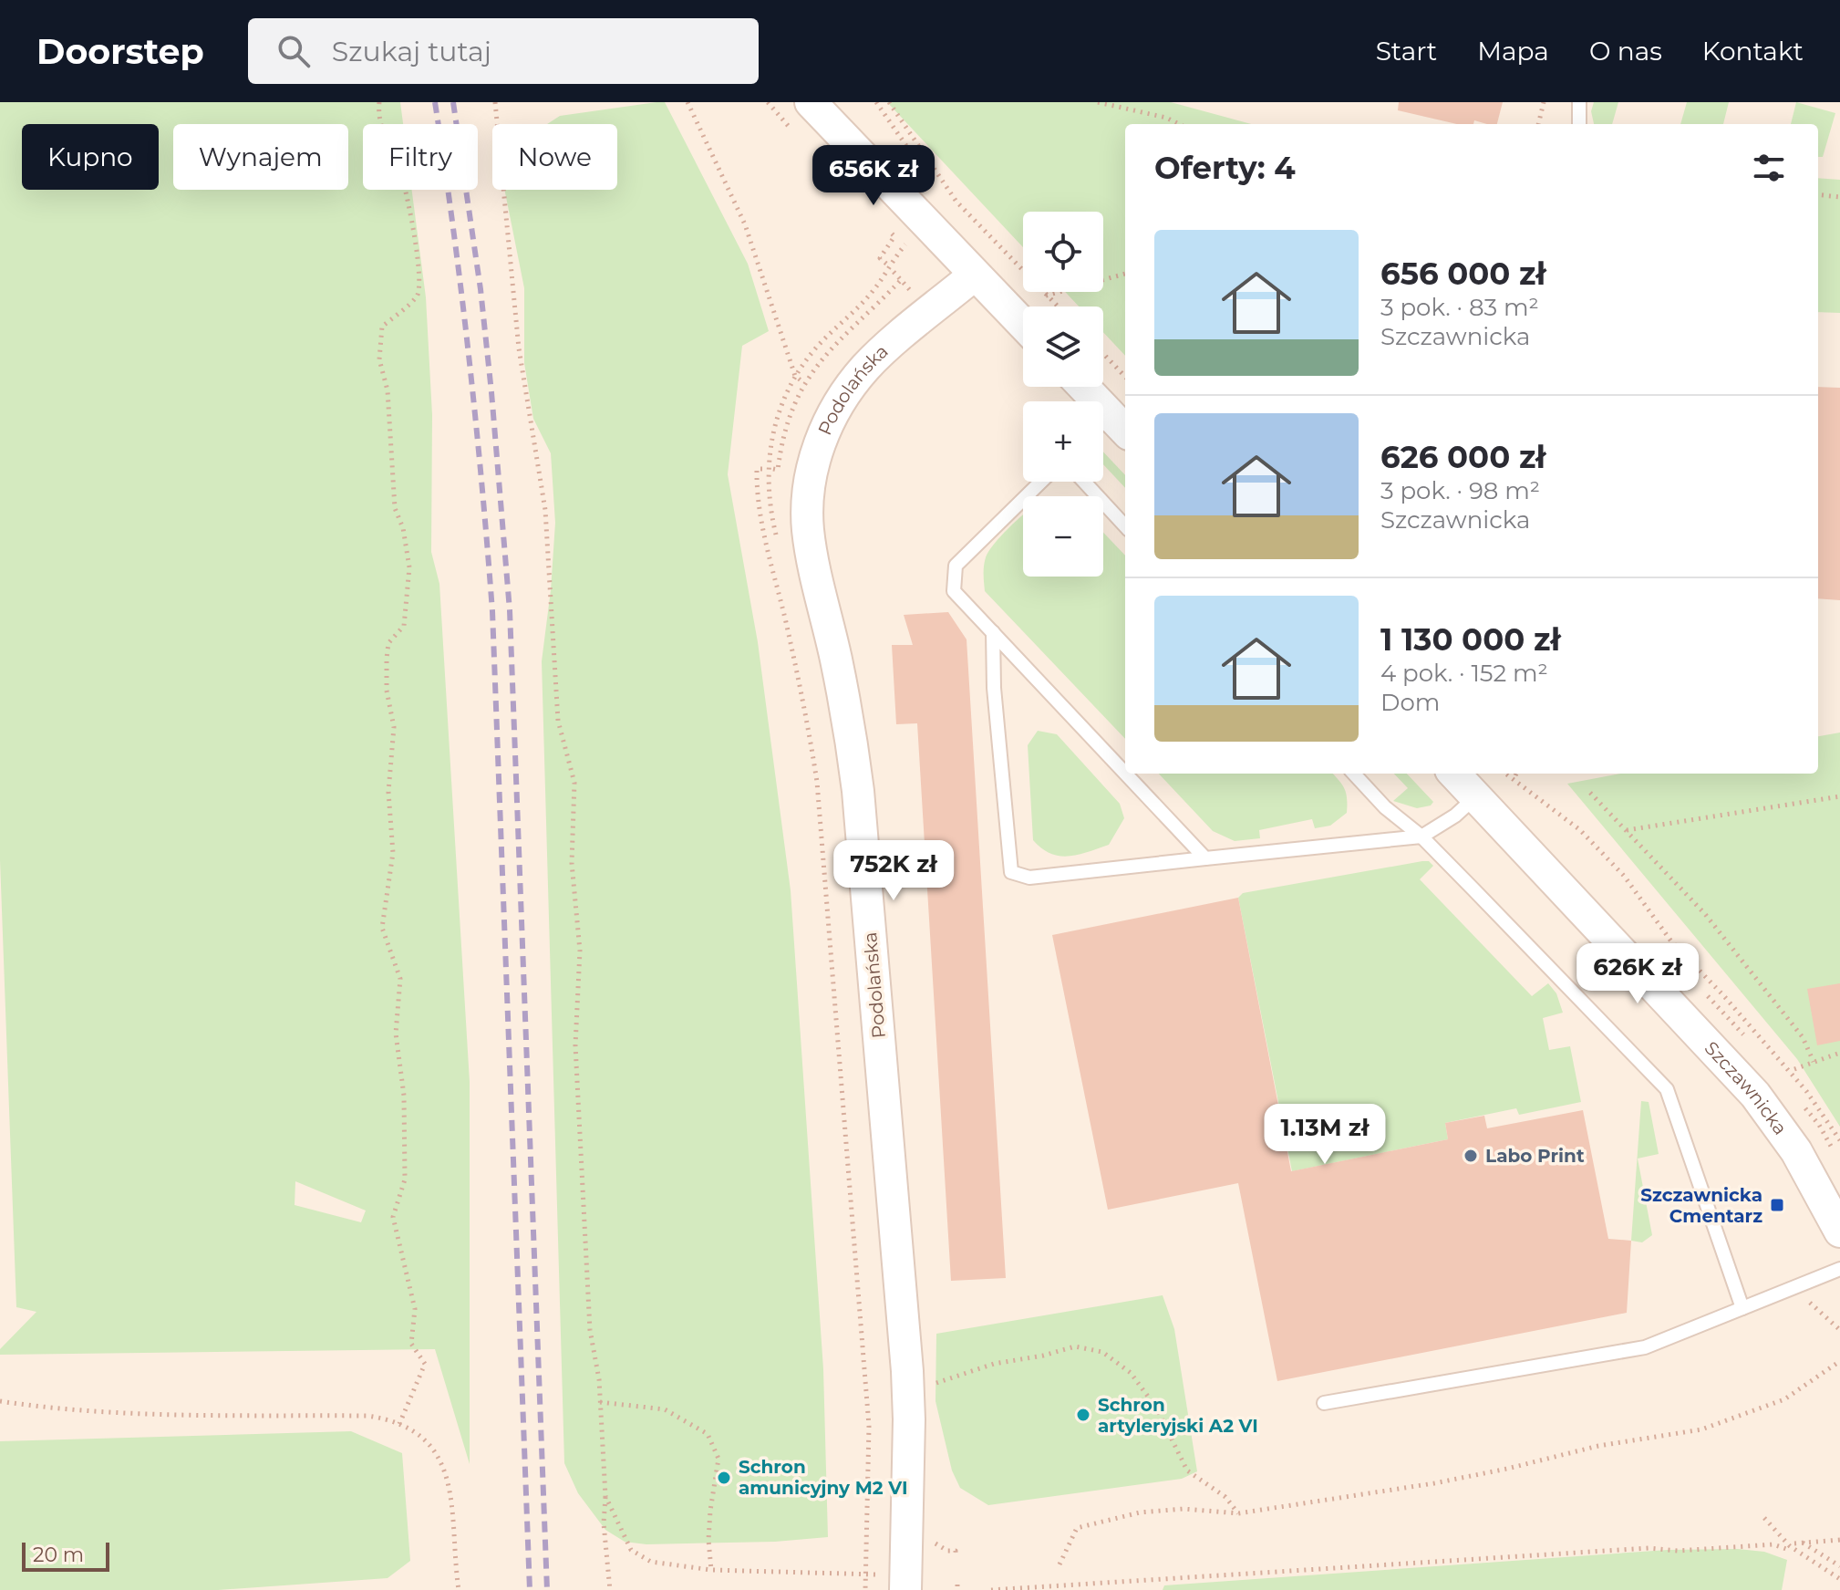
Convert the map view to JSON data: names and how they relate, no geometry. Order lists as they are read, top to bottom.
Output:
{
  "streets": {
    "street": ["Podolańska", "Szczawnicka"]
  },
  "places": {
    "other": ["Labo Print", "Schron artyleryjski A2 VI", "Schron amunicyjny M2 VI"],
    "transit": ["Szczawnicka Cmentarz"]
  },
  "scale_bar": "20 m",
  "page": {
    "header": "Doorstep",
    "search": "Szukaj tutaj",
    "nav": [
      "Start",
      "Mapa",
      "O nas",
      "Kontakt"
    ],
    "chip": [
      "Kupno",
      "Wynajem",
      "Filtry",
      "Nowe"
    ],
    "heading": "Oferty: 4",
    "price": [
      "656K zł",
      "752K zł",
      "626K zł",
      "1.13M zł"
    ],
    "map_buttons": ["+", "−"],
    "list": [
      {
        "name": "656 000 zł",
        "note": "3 pok. · 83 m² · Szczawnicka"
      },
      {
        "name": "626 000 zł",
        "note": "3 pok. · 98 m² · Szczawnicka"
      },
      {
        "name": "1 130 000 zł",
        "note": "4 pok. · 152 m² · Dom"
      }
    ],
    "scale": "20 m"
  }
}
